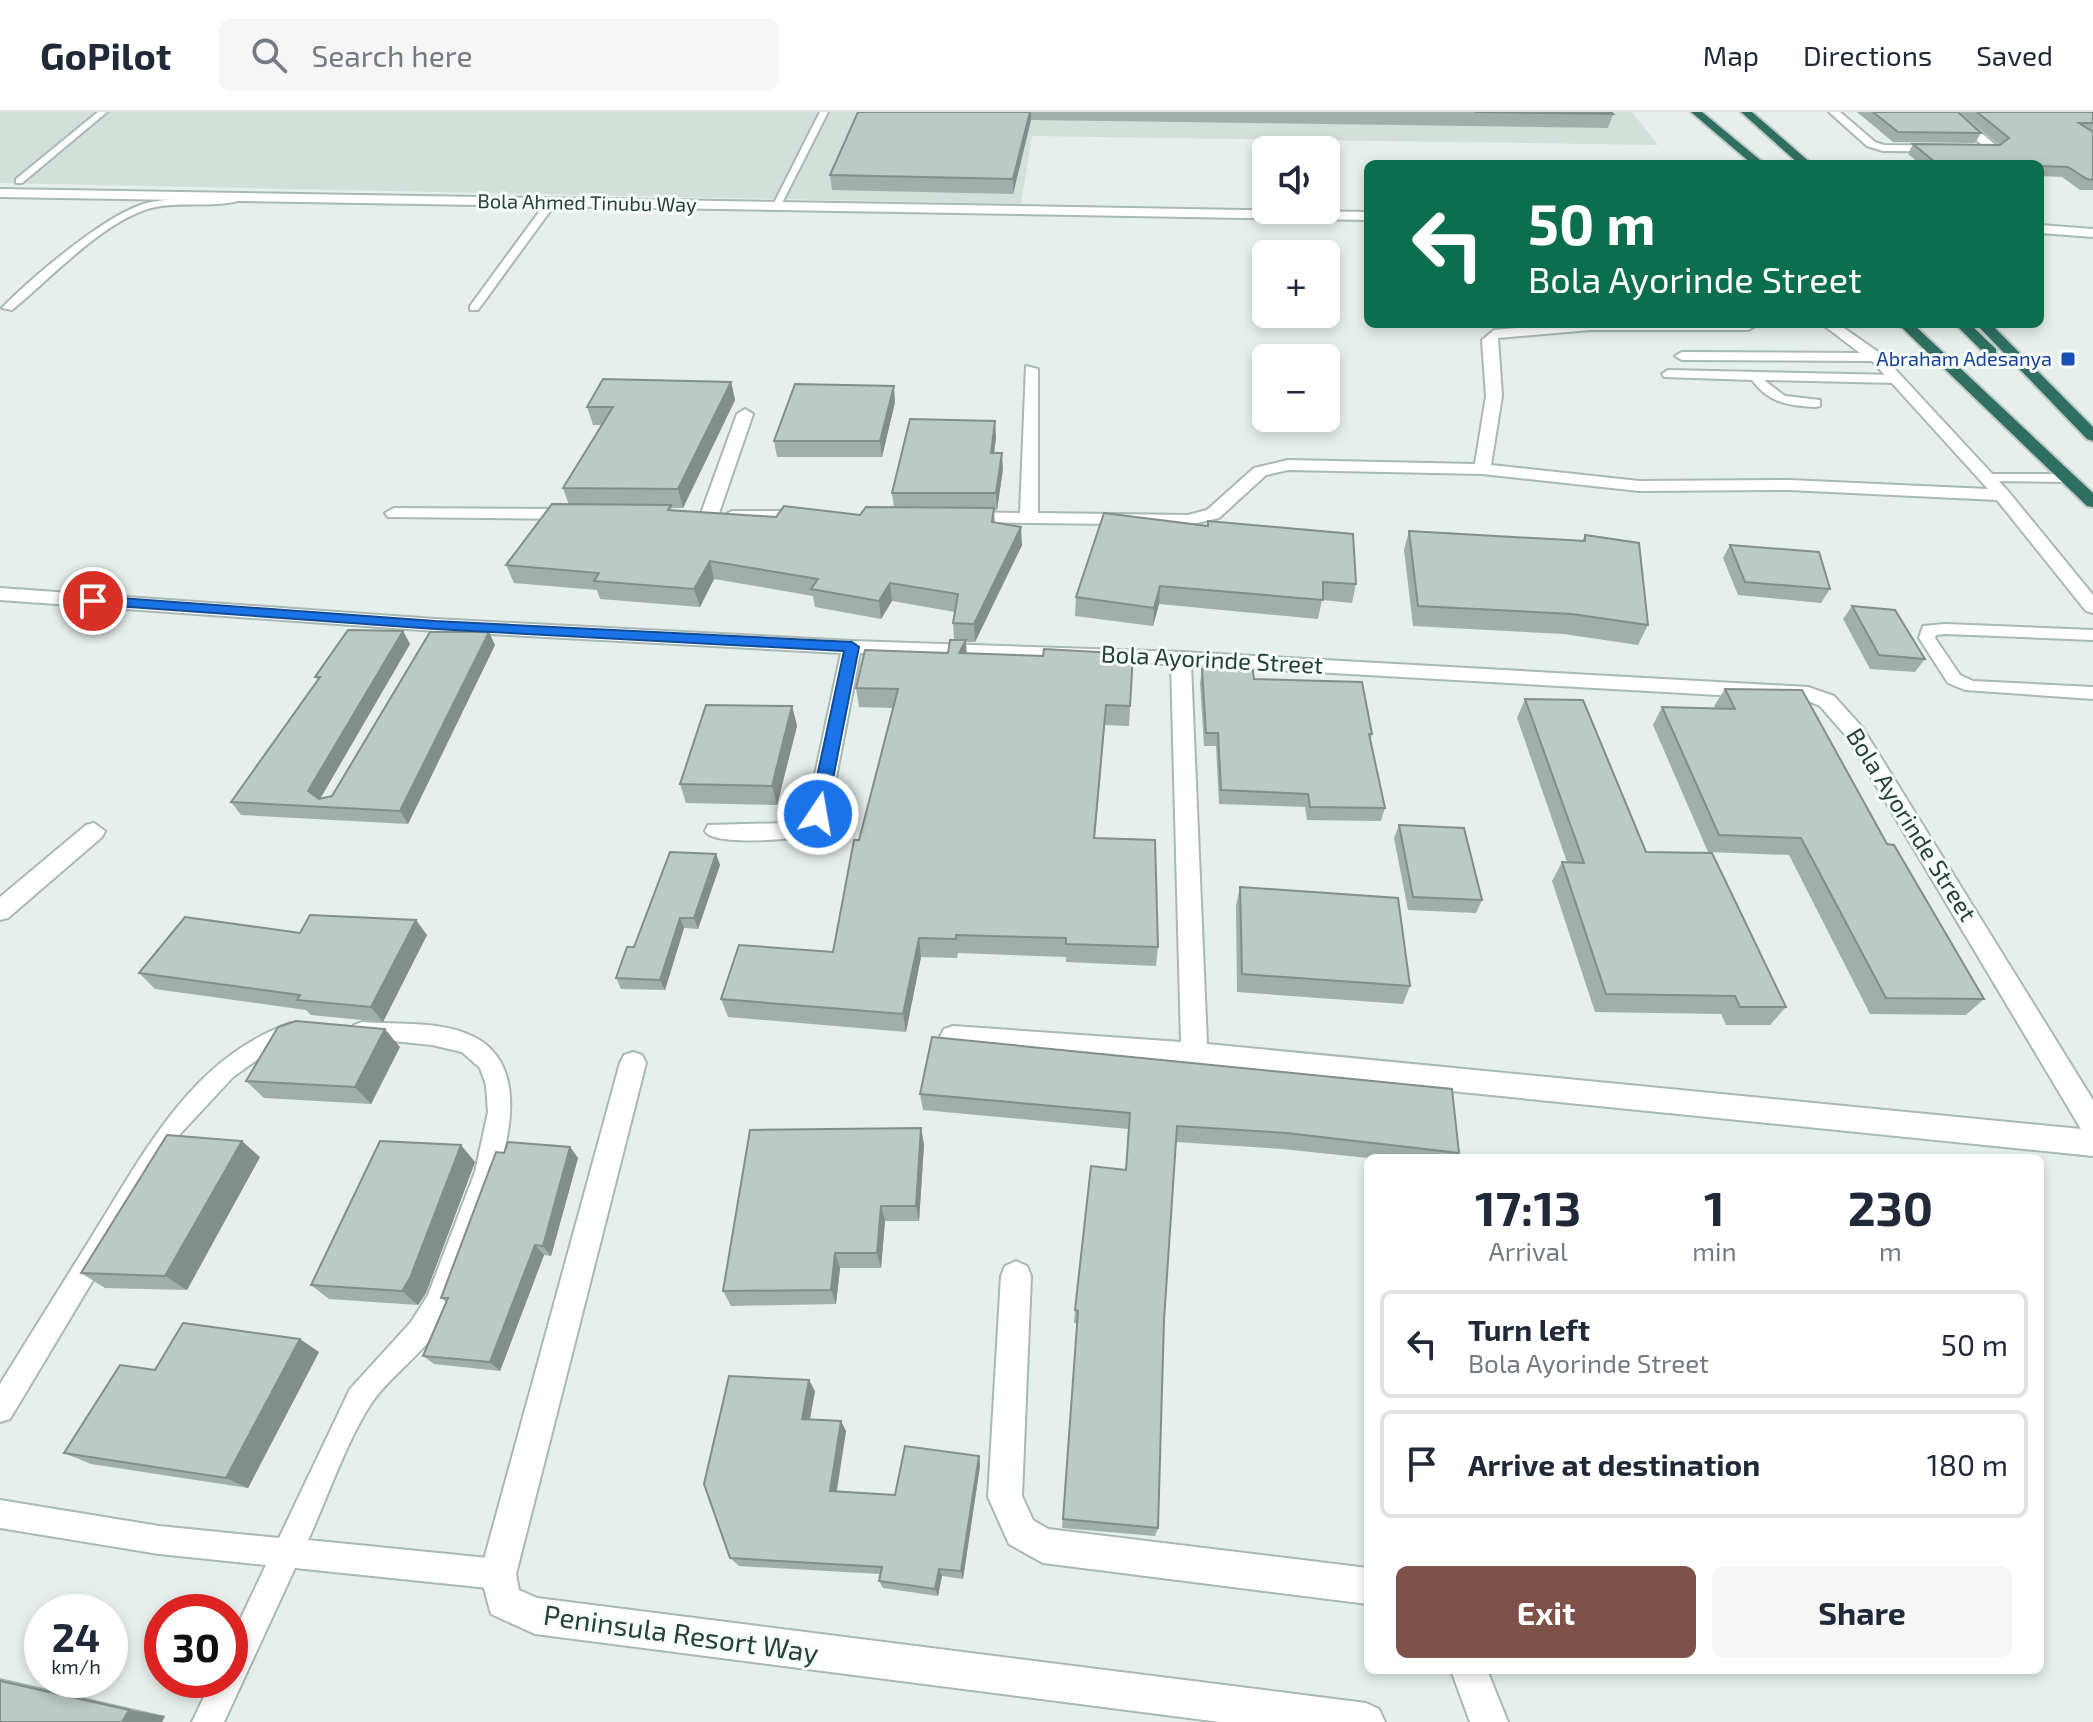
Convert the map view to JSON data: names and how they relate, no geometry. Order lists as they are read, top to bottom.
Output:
{
  "streets": {
    "street": ["Bola Ahmed Tinubu Way", "Bola Ayorinde Street", "Peninsula Resort Way"]
  },
  "places": {
    "transit": ["Abraham Adesanya"]
  },
  "page": {
    "header": "GoPilot",
    "search": "Search here",
    "nav": ["Map", "Directions", "Saved"],
    "map_buttons": ["+", "−"],
    "turn": ["50 m", "Bola Ayorinde Street"],
    "eta": [
      "17:13",
      "Arrival",
      "1",
      "min",
      "230",
      "m"
    ],
    "list": [
      {
        "name": "Turn left",
        "note": "Bola Ayorinde Street",
        "value": "50 m"
      },
      {
        "name": "Arrive at destination",
        "value": "180 m"
      }
    ],
    "buttons": ["Exit", "Share"],
    "speed": "24 km/h",
    "limit": "30"
  }
}
